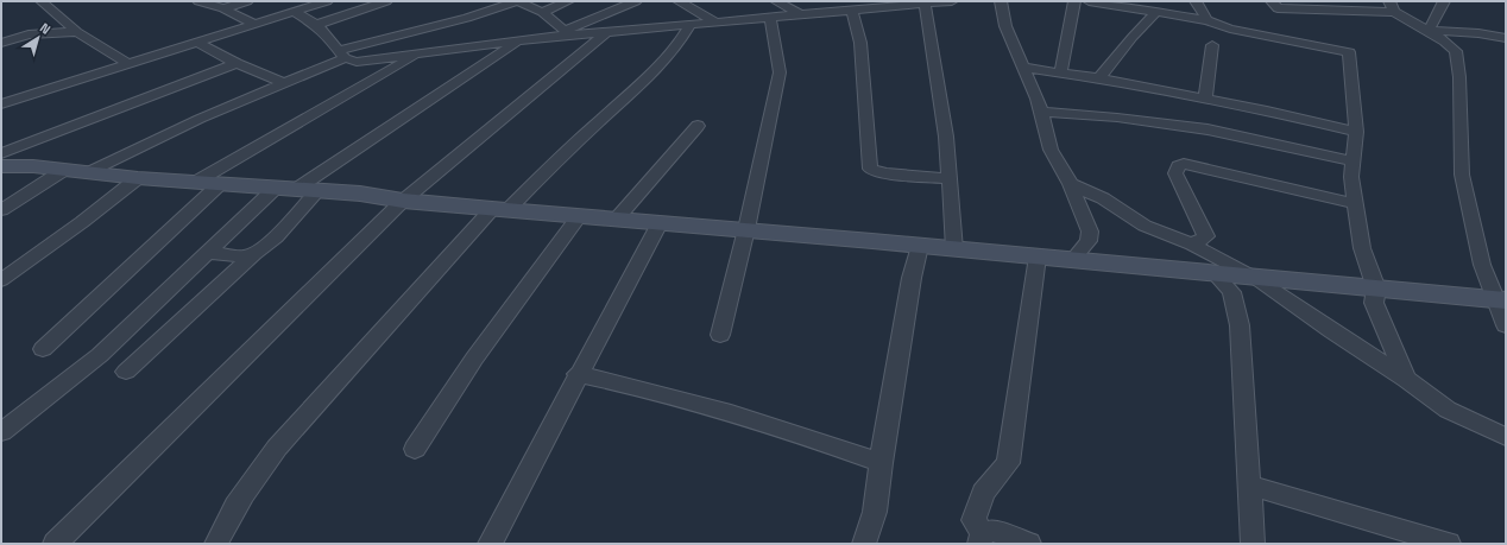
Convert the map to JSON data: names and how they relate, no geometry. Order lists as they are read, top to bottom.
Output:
{
  "north": "top right"
}
